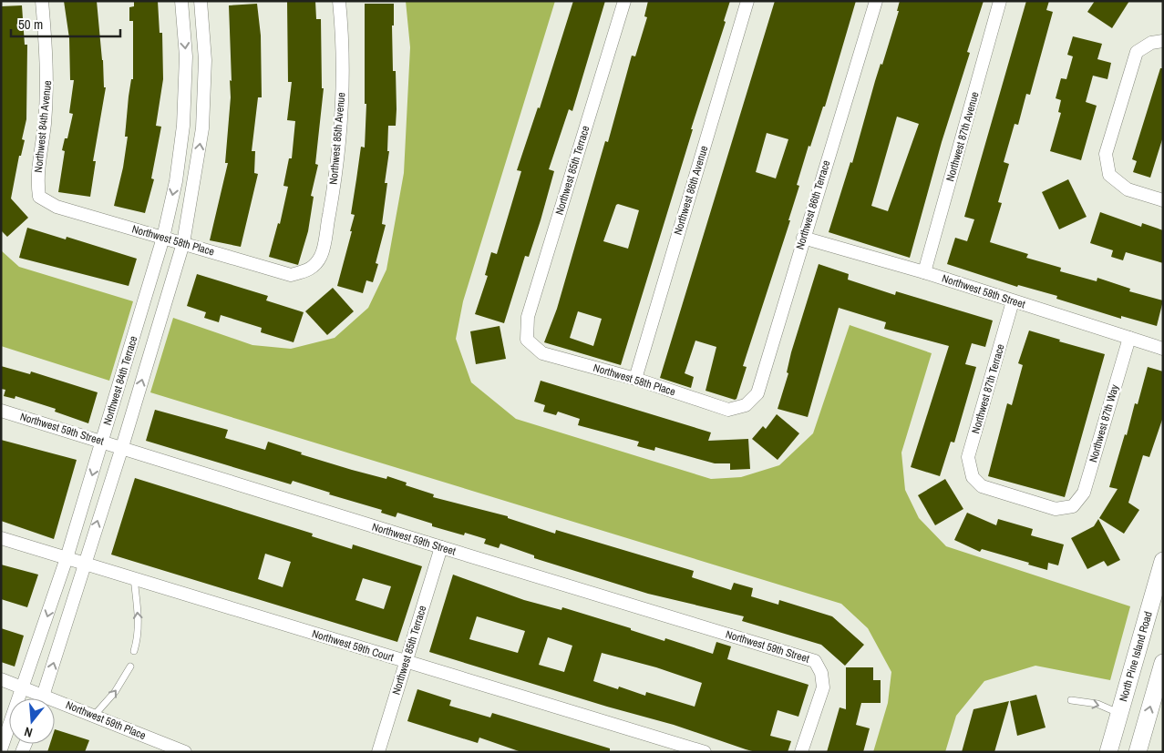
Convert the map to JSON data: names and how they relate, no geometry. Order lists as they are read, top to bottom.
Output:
{
  "streets": {
    "main road": ["North Pine Island Road"],
    "street": [
      "Northwest 84th Avenue",
      "Northwest 87th Avenue",
      "Northwest 85th Avenue",
      "Northwest 85th Terrace",
      "Northwest 86th Avenue",
      "Northwest 86th Terrace",
      "Northwest 58th Place",
      "Northwest 58th Street",
      "Northwest 84th Terrace",
      "Northwest 87th Terrace",
      "Northwest 87th Way",
      "Northwest 59th Street",
      "Northwest 59th Court",
      "Northwest 59th Place"
    ]
  },
  "crossings": [
    ["Northwest 84th Avenue", "Northwest 58th Place"],
    ["Northwest 87th Avenue", "Northwest 58th Street"],
    ["Northwest 85th Avenue", "Northwest 58th Place"],
    ["Northwest 85th Terrace", "Northwest 58th Place"],
    ["Northwest 85th Terrace", "Northwest 59th Street"],
    ["Northwest 85th Terrace", "Northwest 59th Court"],
    ["Northwest 86th Avenue", "Northwest 58th Place"],
    ["Northwest 86th Terrace", "Northwest 58th Place"],
    ["Northwest 86th Terrace", "Northwest 58th Street"],
    ["Northwest 58th Place", "Northwest 84th Terrace"],
    ["Northwest 58th Street", "Northwest 87th Terrace"],
    ["Northwest 58th Street", "Northwest 87th Way"],
    ["Northwest 84th Terrace", "Northwest 59th Street"],
    ["Northwest 84th Terrace", "Northwest 59th Court"],
    ["Northwest 84th Terrace", "Northwest 59th Place"],
    ["Northwest 87th Terrace", "Northwest 87th Way"]
  ],
  "scale_bar": "50 m",
  "north": "bottom"
}
